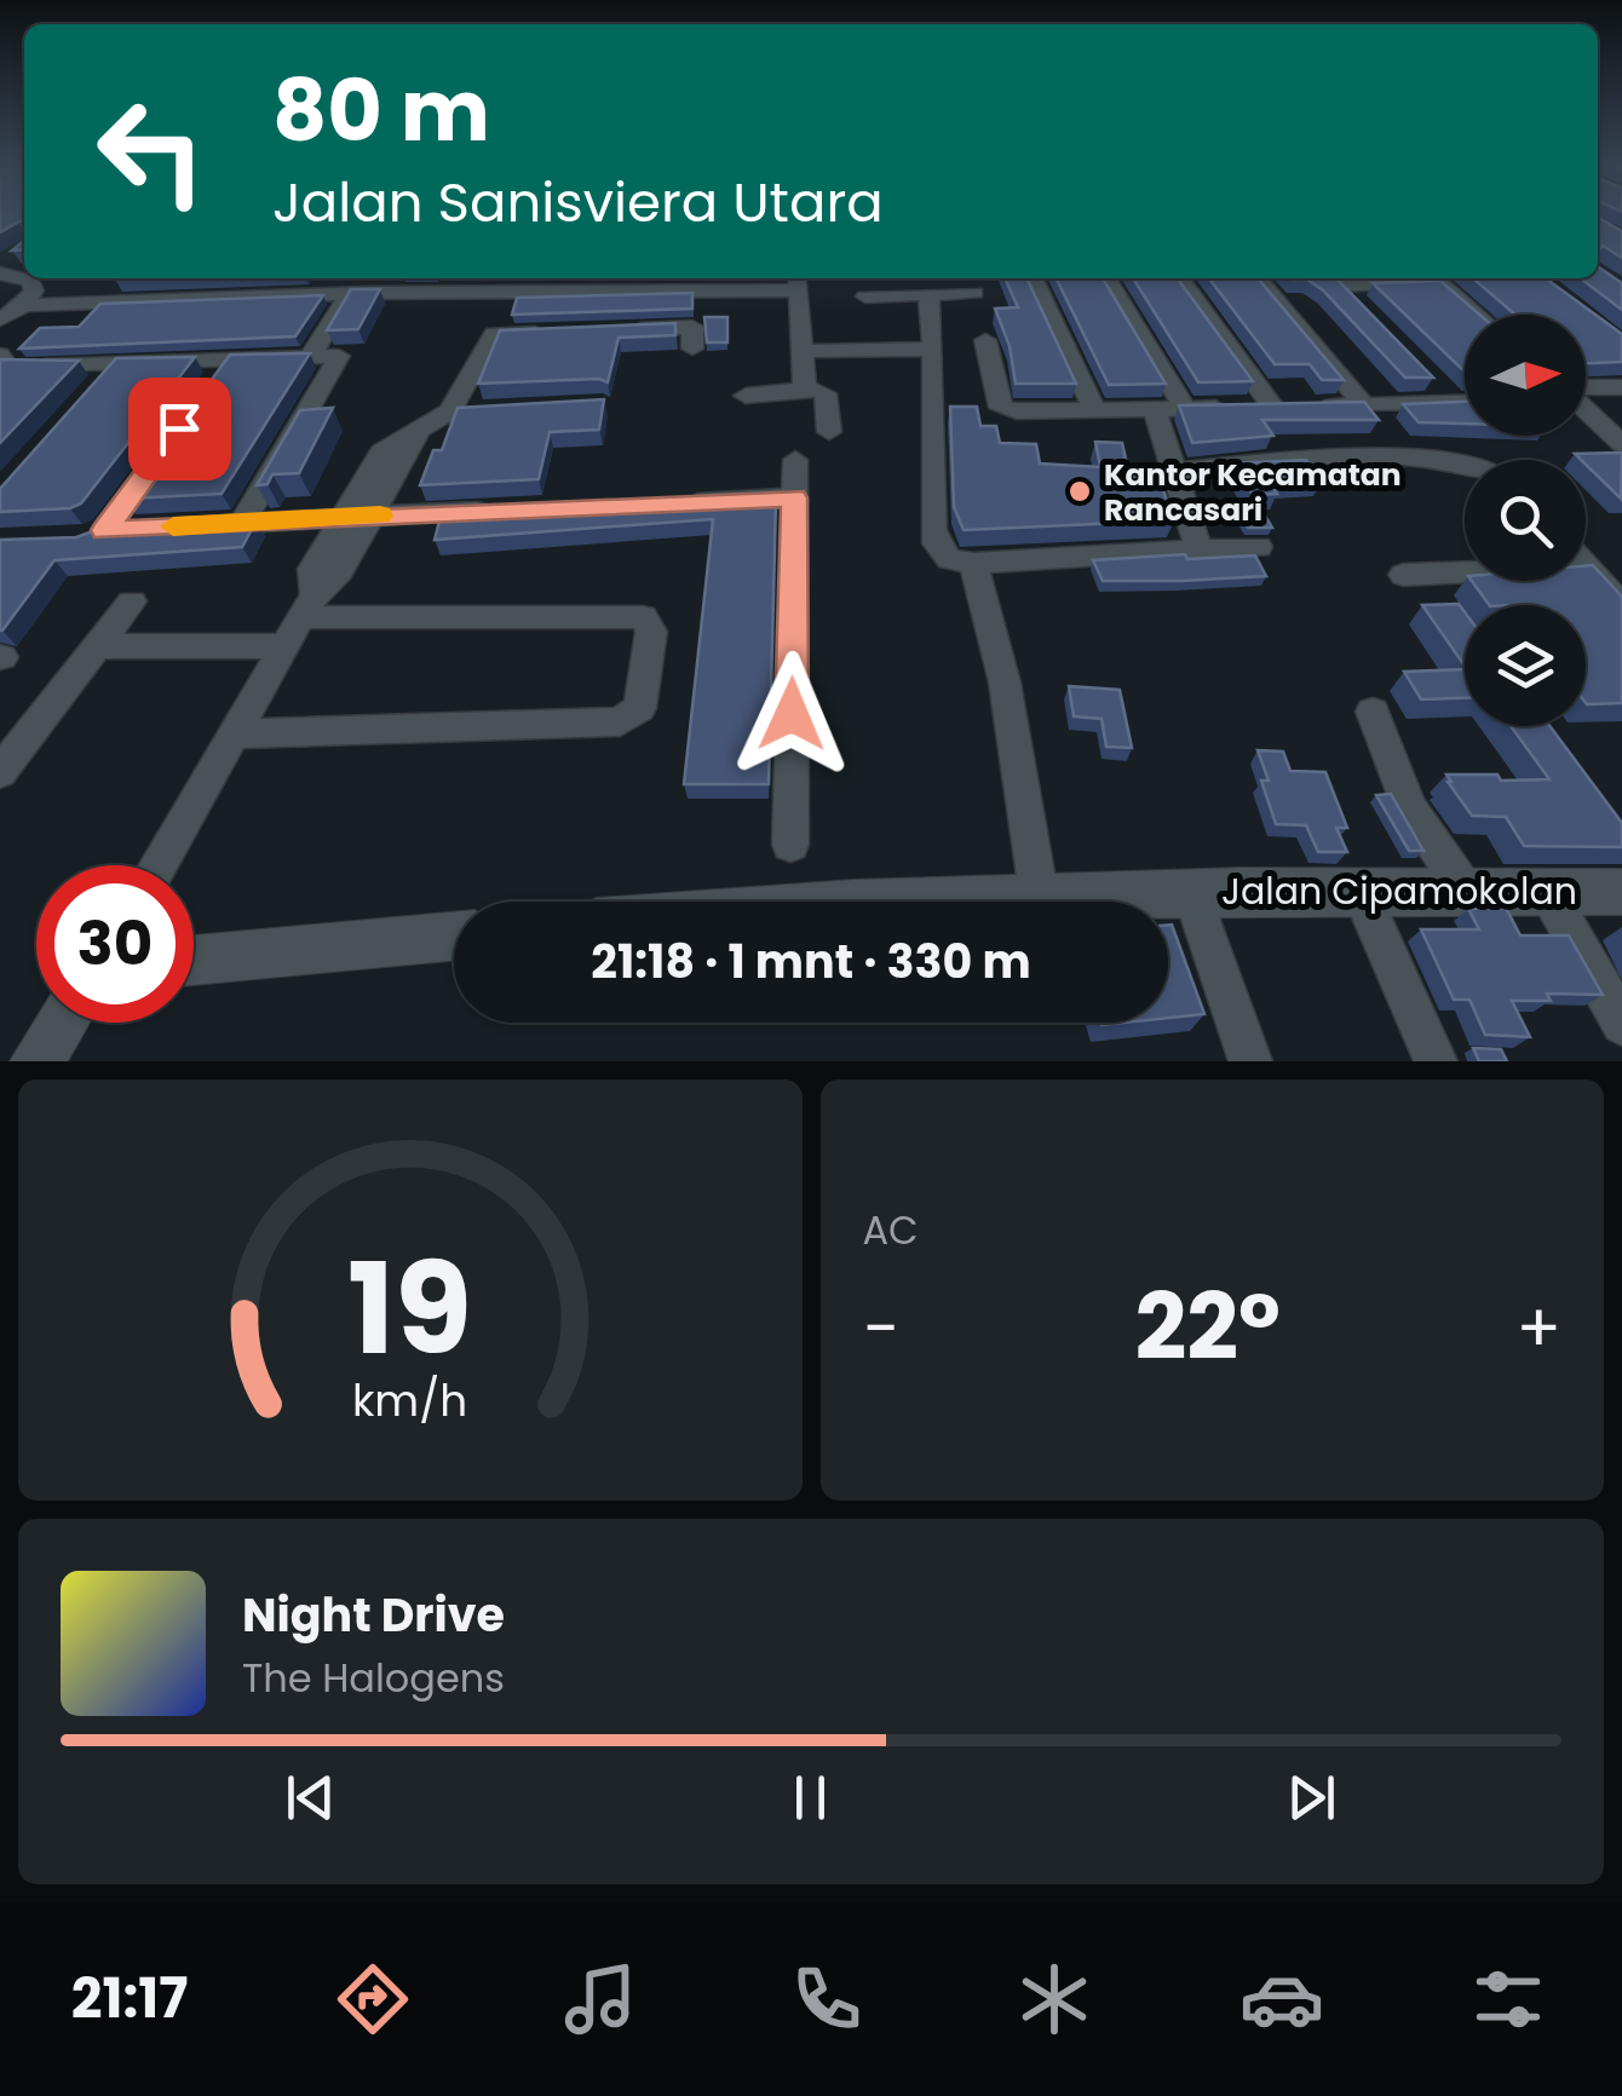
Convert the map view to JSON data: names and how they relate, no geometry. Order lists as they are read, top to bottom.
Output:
{
  "streets": {
    "street": ["Jalan Cipamokolan"]
  },
  "places": ["Kantor Kecamatan Rancasari"],
  "north": "right",
  "page": {
    "turn": ["80 m", "Jalan Sanisviera Utara"],
    "limit": "30",
    "trip": "21:18 · 1 mnt · 330 m",
    "tile": "AC",
    "heat": ["−", "22°", "+"],
    "song": ["Night Drive", "The Halogens"],
    "tabs": "21:17",
    "gauge": ["19", "km/h"]
  }
}
